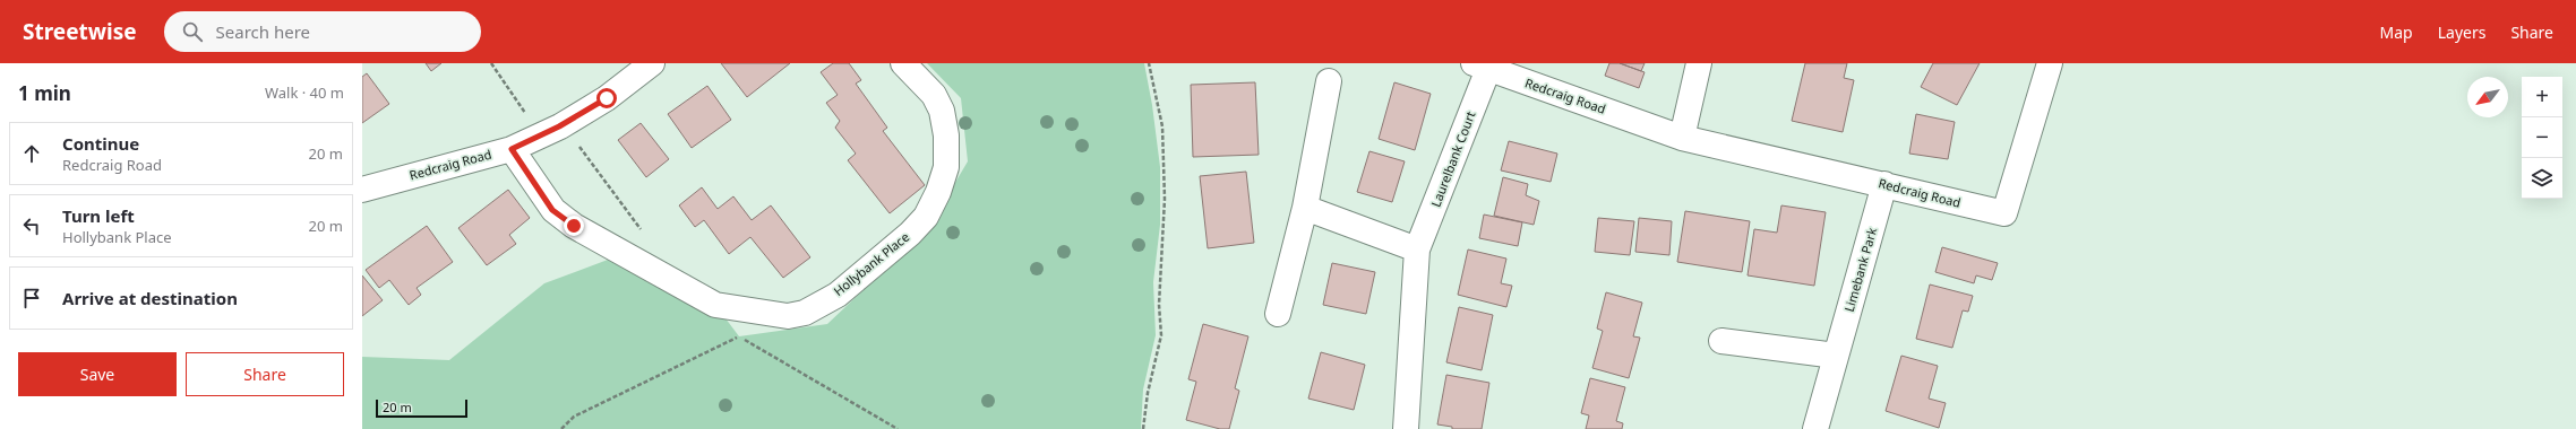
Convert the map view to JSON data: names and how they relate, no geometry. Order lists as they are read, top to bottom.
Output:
{
  "streets": {
    "street": [
      "Redcraig Road",
      "Laurelbank Court",
      "Hollybank Place",
      "Limebank Park"
    ]
  },
  "crossings": [
    ["Redcraig Road", "Laurelbank Court"],
    ["Redcraig Road", "Hollybank Place"],
    ["Redcraig Road", "Limebank Park"]
  ],
  "scale_bar": "20 m",
  "north": "bottom left",
  "page": {
    "header": "Streetwise",
    "search": "Search here",
    "nav": ["Map", "Layers", "Share"],
    "heading": ["1 min", "Walk · 40 m"],
    "map_buttons": ["+", "−"],
    "list": [
      ["Continue", "Redcraig Road", "20 m"],
      ["Turn left", "Hollybank Place", "20 m"],
      "Arrive at destination"
    ],
    "buttons": ["Save", "Share"],
    "scale": "20 m"
  }
}
